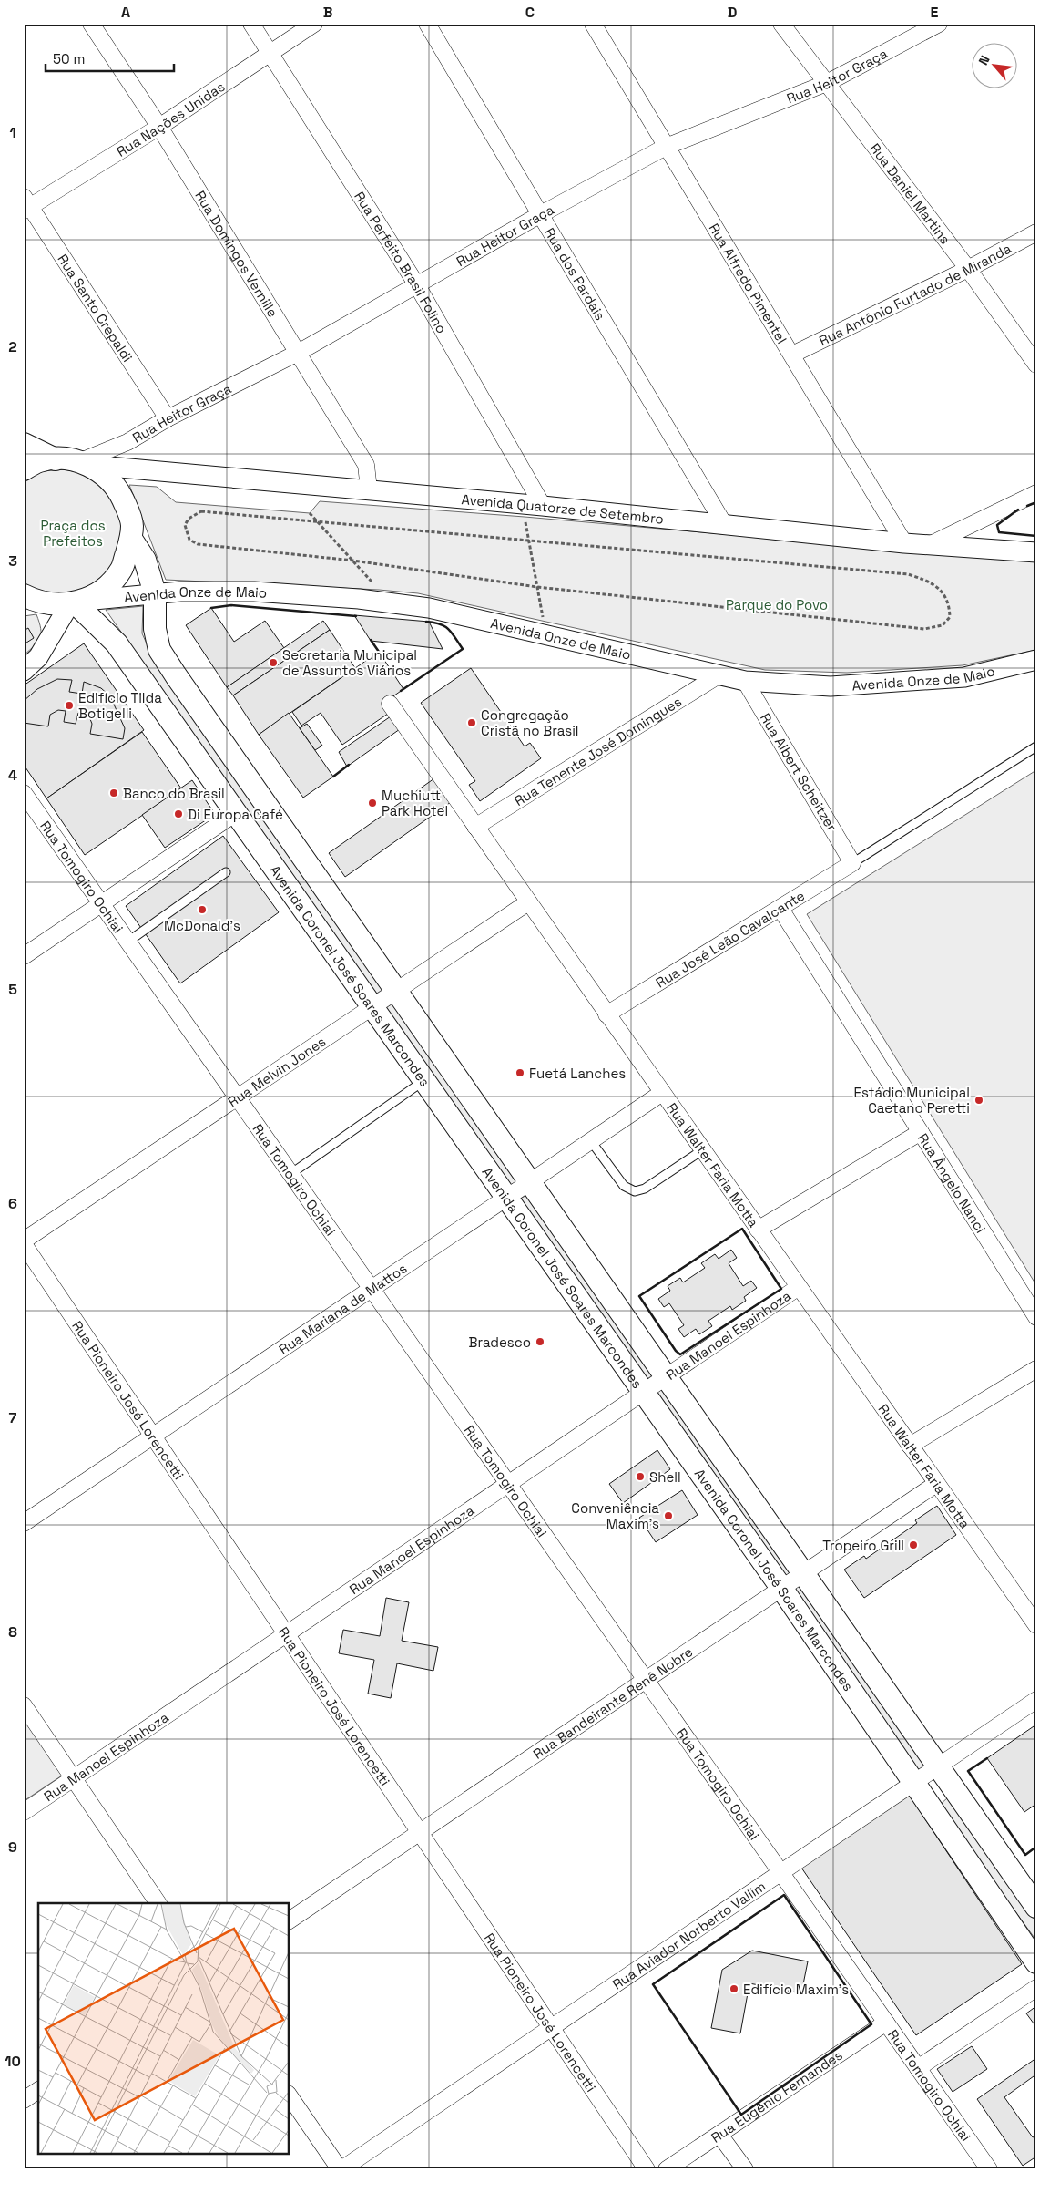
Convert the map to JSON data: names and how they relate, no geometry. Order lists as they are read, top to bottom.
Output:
{
  "streets": {
    "main road": ["Avenida Coronel José Soares Marcondes"],
    "street": [
      "Rua Heitor Graça",
      "Rua Nações Unidas",
      "Rua Daniel Martins",
      "Rua Domingos Vernille",
      "Rua Perfeito Brasil Folino",
      "Rua dos Pardais",
      "Rua Alfredo Pimentel",
      "Rua Antônio Furtado de Miranda",
      "Rua Santo Crepaldi",
      "Avenida Quatorze de Setembro",
      "Avenida Onze de Maio",
      "Rua Tenente José Domingues",
      "Rua Albert Scheitzer",
      "Rua Tomogiro Ochiai",
      "Rua José Leão Cavalcante",
      "Rua Melvin Jones",
      "Rua Walter Faria Motta",
      "Rua Ângelo Nanci",
      "Rua Mariana de Mattos",
      "Rua Manoel Espinhoza",
      "Rua Pioneiro José Lorencetti",
      "Rua Bandeirante Renê Nobre",
      "Rua Aviador Norberto Vallim",
      "Rua Eugênio Fernandes"
    ]
  },
  "crossings": [
    ["Rua Heitor Graça", "Rua Daniel Martins"],
    ["Rua Heitor Graça", "Rua Domingos Vernille"],
    ["Rua Heitor Graça", "Rua Perfeito Brasil Folino"],
    ["Rua Heitor Graça", "Rua dos Pardais"],
    ["Rua Heitor Graça", "Rua Alfredo Pimentel"],
    ["Rua Heitor Graça", "Rua Santo Crepaldi"],
    ["Rua Heitor Graça", "Avenida Quatorze de Setembro"],
    ["Rua Nações Unidas", "Rua Domingos Vernille"],
    ["Rua Nações Unidas", "Rua Perfeito Brasil Folino"],
    ["Rua Nações Unidas", "Rua Santo Crepaldi"],
    ["Rua Daniel Martins", "Rua Antônio Furtado de Miranda"],
    ["Rua Domingos Vernille", "Avenida Quatorze de Setembro"],
    ["Rua Perfeito Brasil Folino", "Avenida Quatorze de Setembro"],
    ["Rua dos Pardais", "Avenida Quatorze de Setembro"],
    ["Rua Alfredo Pimentel", "Rua Antônio Furtado de Miranda"],
    ["Rua Alfredo Pimentel", "Avenida Quatorze de Setembro"],
    ["Avenida Onze de Maio", "Rua Tenente José Domingues"],
    ["Avenida Onze de Maio", "Rua Albert Scheitzer"],
    ["Avenida Onze de Maio", "Avenida Coronel José Soares Marcondes"],
    ["Rua Tenente José Domingues", "Rua Walter Faria Motta"],
    ["Rua Albert Scheitzer", "Rua José Leão Cavalcante"],
    ["Rua Tomogiro Ochiai", "Rua Melvin Jones"],
    ["Rua Tomogiro Ochiai", "Rua Mariana de Mattos"],
    ["Rua Tomogiro Ochiai", "Rua Manoel Espinhoza"],
    ["Rua Tomogiro Ochiai", "Rua Bandeirante Renê Nobre"],
    ["Rua Tomogiro Ochiai", "Rua Aviador Norberto Vallim"],
    ["Rua Tomogiro Ochiai", "Rua Eugênio Fernandes"],
    ["Rua José Leão Cavalcante", "Rua Walter Faria Motta"],
    ["Rua José Leão Cavalcante", "Rua Ângelo Nanci"],
    ["Avenida Coronel José Soares Marcondes", "Rua Melvin Jones"],
    ["Avenida Coronel José Soares Marcondes", "Rua Mariana de Mattos"],
    ["Avenida Coronel José Soares Marcondes", "Rua Manoel Espinhoza"],
    ["Avenida Coronel José Soares Marcondes", "Rua Bandeirante Renê Nobre"],
    ["Avenida Coronel José Soares Marcondes", "Rua Aviador Norberto Vallim"],
    ["Rua Melvin Jones", "Rua Walter Faria Motta"],
    ["Rua Melvin Jones", "Rua Pioneiro José Lorencetti"],
    ["Rua Walter Faria Motta", "Rua Mariana de Mattos"],
    ["Rua Walter Faria Motta", "Rua Manoel Espinhoza"],
    ["Rua Walter Faria Motta", "Rua Bandeirante Renê Nobre"],
    ["Rua Mariana de Mattos", "Rua Pioneiro José Lorencetti"],
    ["Rua Manoel Espinhoza", "Rua Pioneiro José Lorencetti"],
    ["Rua Pioneiro José Lorencetti", "Rua Bandeirante Renê Nobre"],
    ["Rua Pioneiro José Lorencetti", "Rua Aviador Norberto Vallim"]
  ],
  "parks": ["Praça dos Prefeitos", "Parque do Povo"],
  "places": [
    "Secretaria Municipal de Assuntos Viários",
    "Edifício Tilda Botigelli",
    "Congregação Cristã no Brasil",
    "Banco do Brasil",
    "Muchiutt Park Hotel",
    "Di Europa Café",
    "McDonald's",
    "Fuetá Lanches",
    "Estádio Municipal Caetano Peretti",
    "Bradesco",
    "Shell",
    "Conveniência Maxim's",
    "Tropeiro Grill",
    "Edifício Maxim's"
  ],
  "scale_bar": "50 m",
  "north": "top left",
  "grid": {
    "columns": [
      "A",
      "B",
      "C",
      "D",
      "E"
    ],
    "rows": [
      "1",
      "2",
      "3",
      "4",
      "5",
      "6",
      "7",
      "8",
      "9",
      "10"
    ]
  }
}
